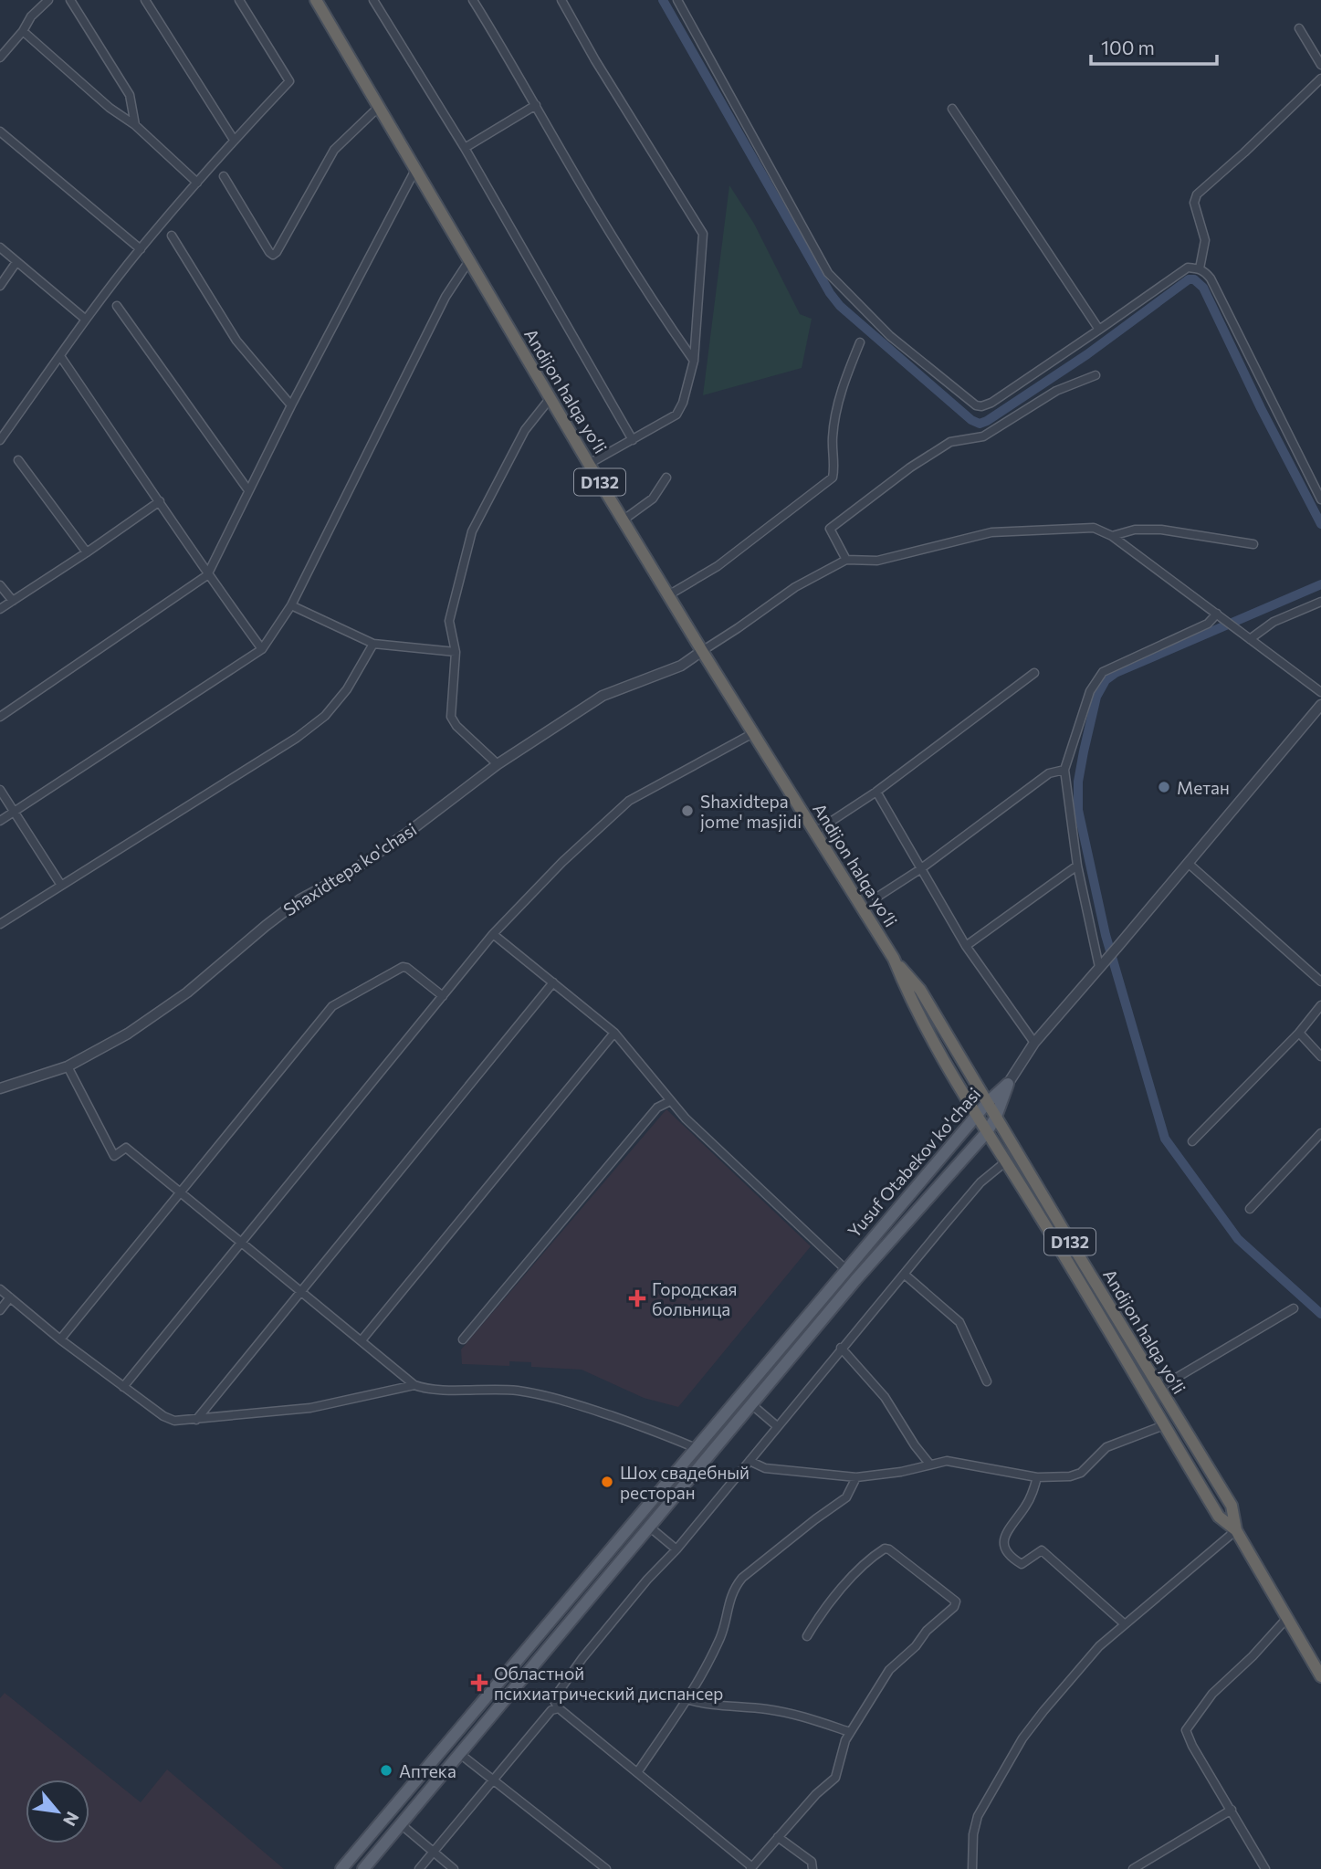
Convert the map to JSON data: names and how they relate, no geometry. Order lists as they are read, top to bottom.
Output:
{
  "streets": {
    "highway": ["Andijon halqa yo‘li", "D132"],
    "main road": ["Yusuf Otabekov ko'chasi"],
    "street": ["Shaxidtepa ko'chasi"]
  },
  "crossings": [
    ["Andijon halqa yo‘li", "Shaxidtepa ko'chasi"],
    ["Andijon halqa yo‘li", "Yusuf Otabekov ko'chasi"]
  ],
  "places": {
    "other": [
      "Метан",
      "Shaxidtepa jome' masjidi",
      "Шох свадебный ресторан",
      "Аптека"
    ],
    "health": ["Городская больница", "Областной психиатрический диспансер"]
  },
  "scale_bar": "100 m",
  "north": "bottom right"
}
